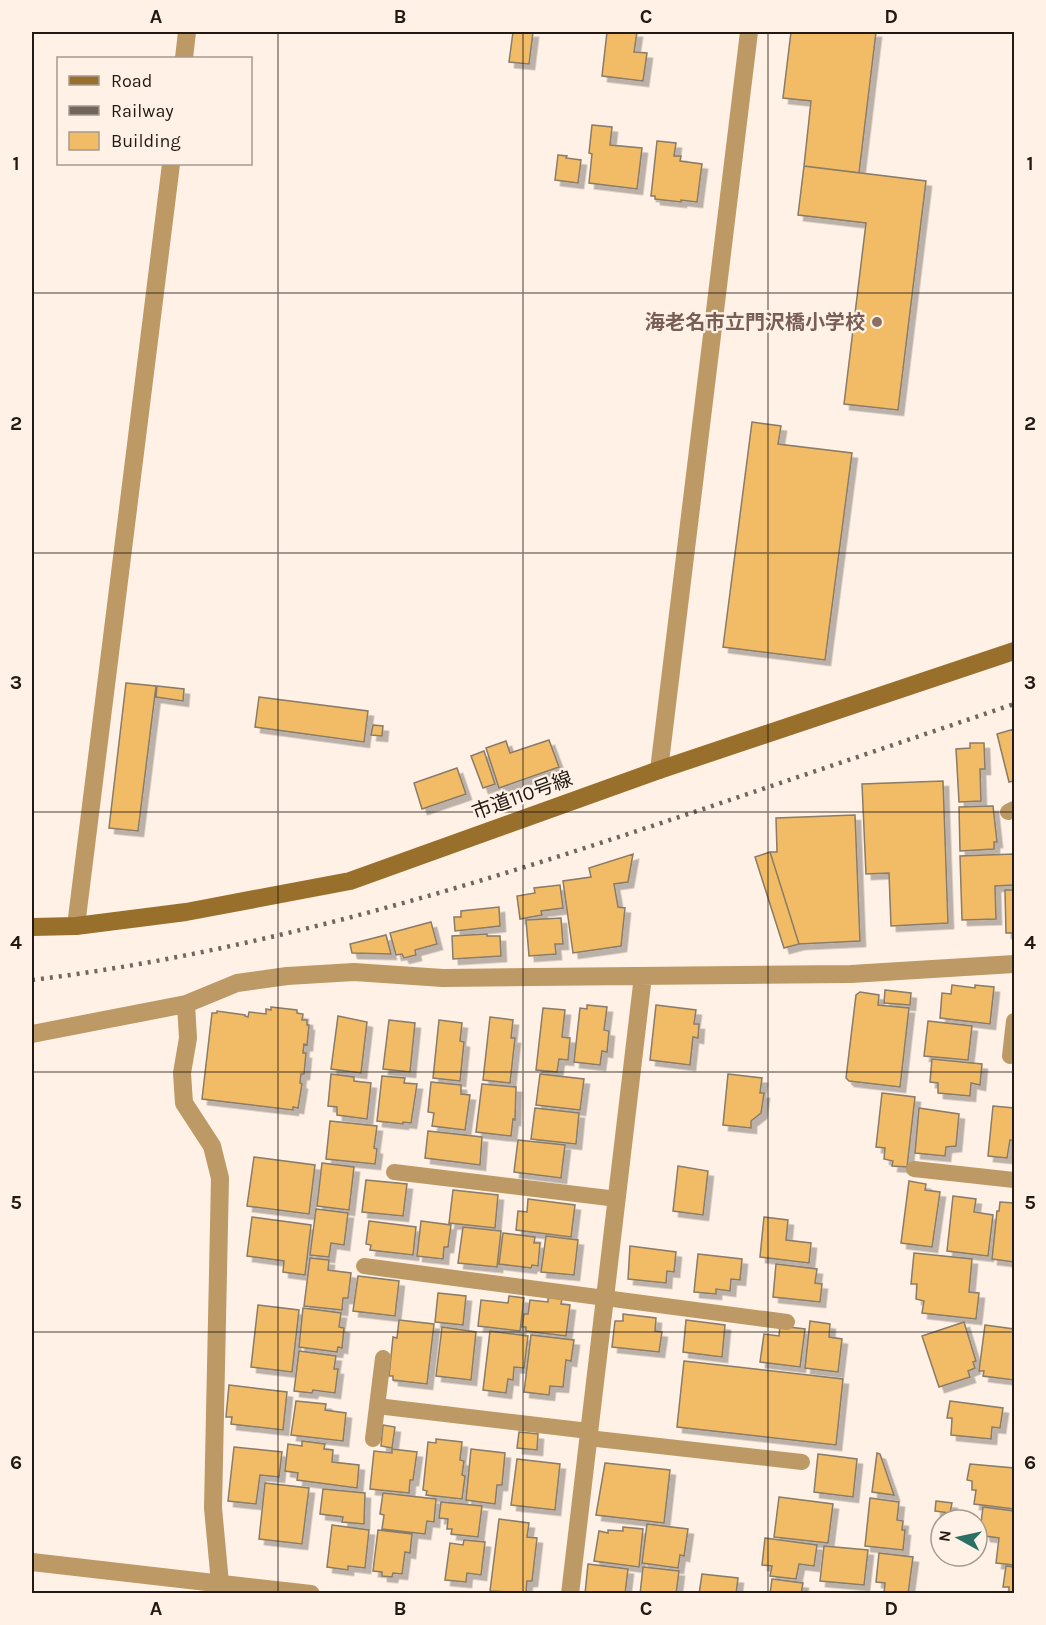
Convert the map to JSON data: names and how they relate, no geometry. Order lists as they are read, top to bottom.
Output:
{
  "streets": {
    "street": ["市道110号線"]
  },
  "places": ["海老名市立門沢橋小学校"],
  "legend": ["Road", "Railway", "Building"],
  "north": "left",
  "grid": {
    "columns": [
      "A",
      "B",
      "C",
      "D"
    ],
    "rows": [
      "1",
      "2",
      "3",
      "4",
      "5",
      "6"
    ]
  }
}
